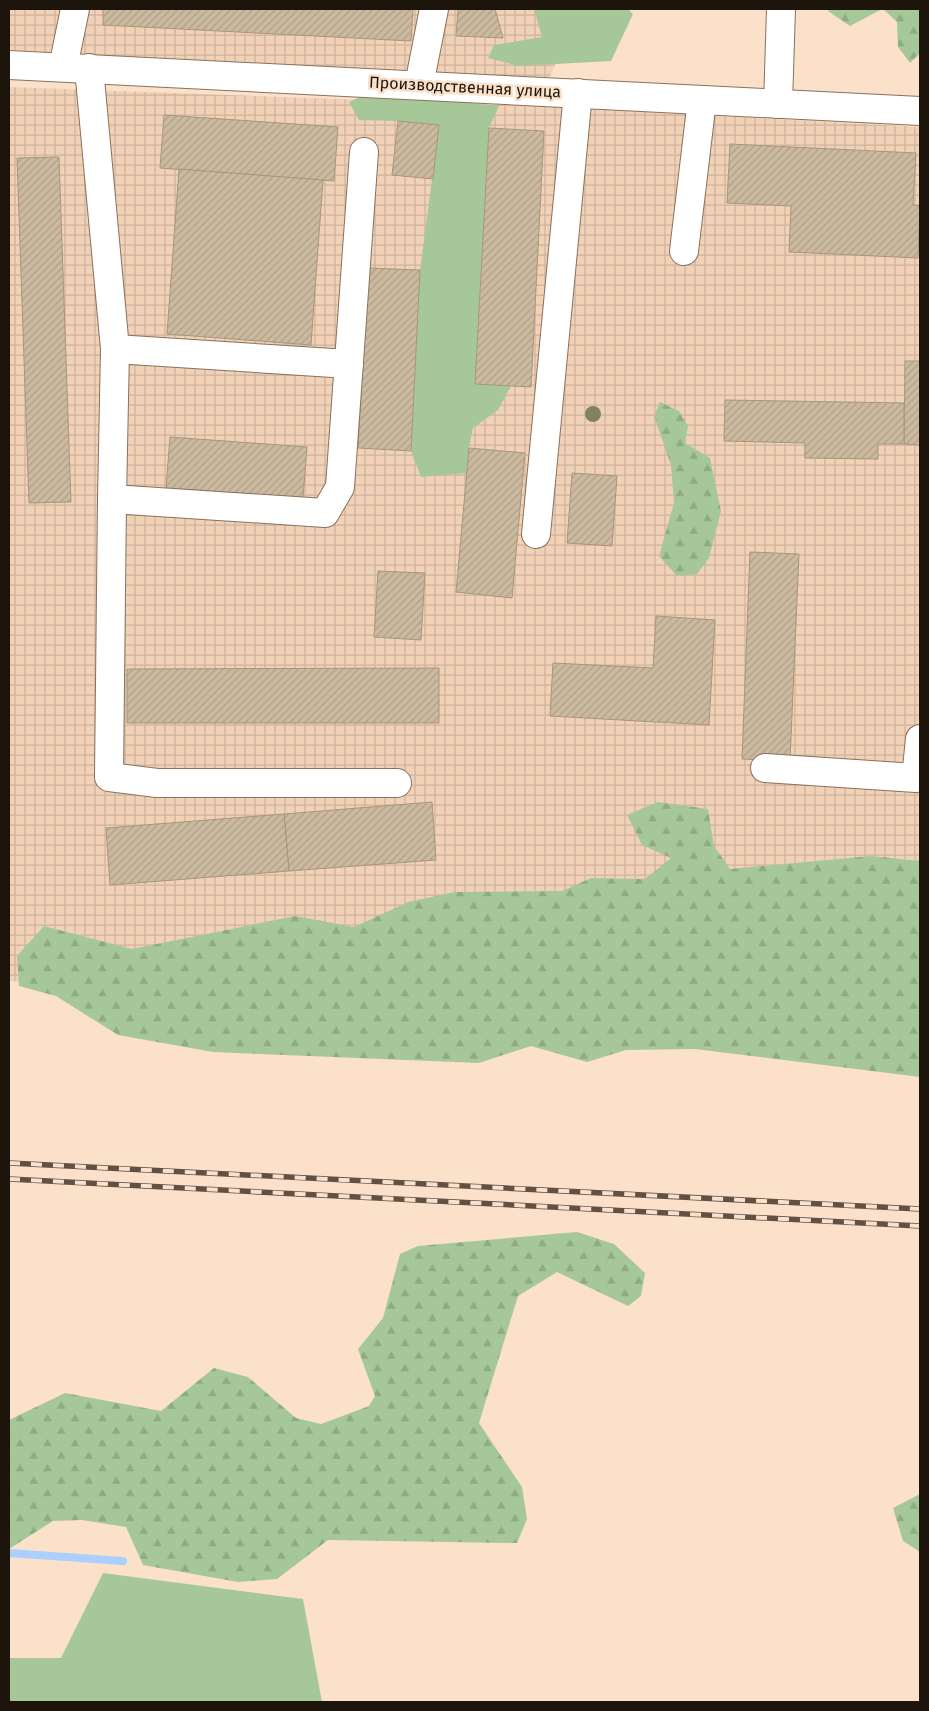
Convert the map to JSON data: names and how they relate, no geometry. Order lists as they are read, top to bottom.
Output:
{
  "streets": {
    "street": ["Производственная улица"]
  }
}
